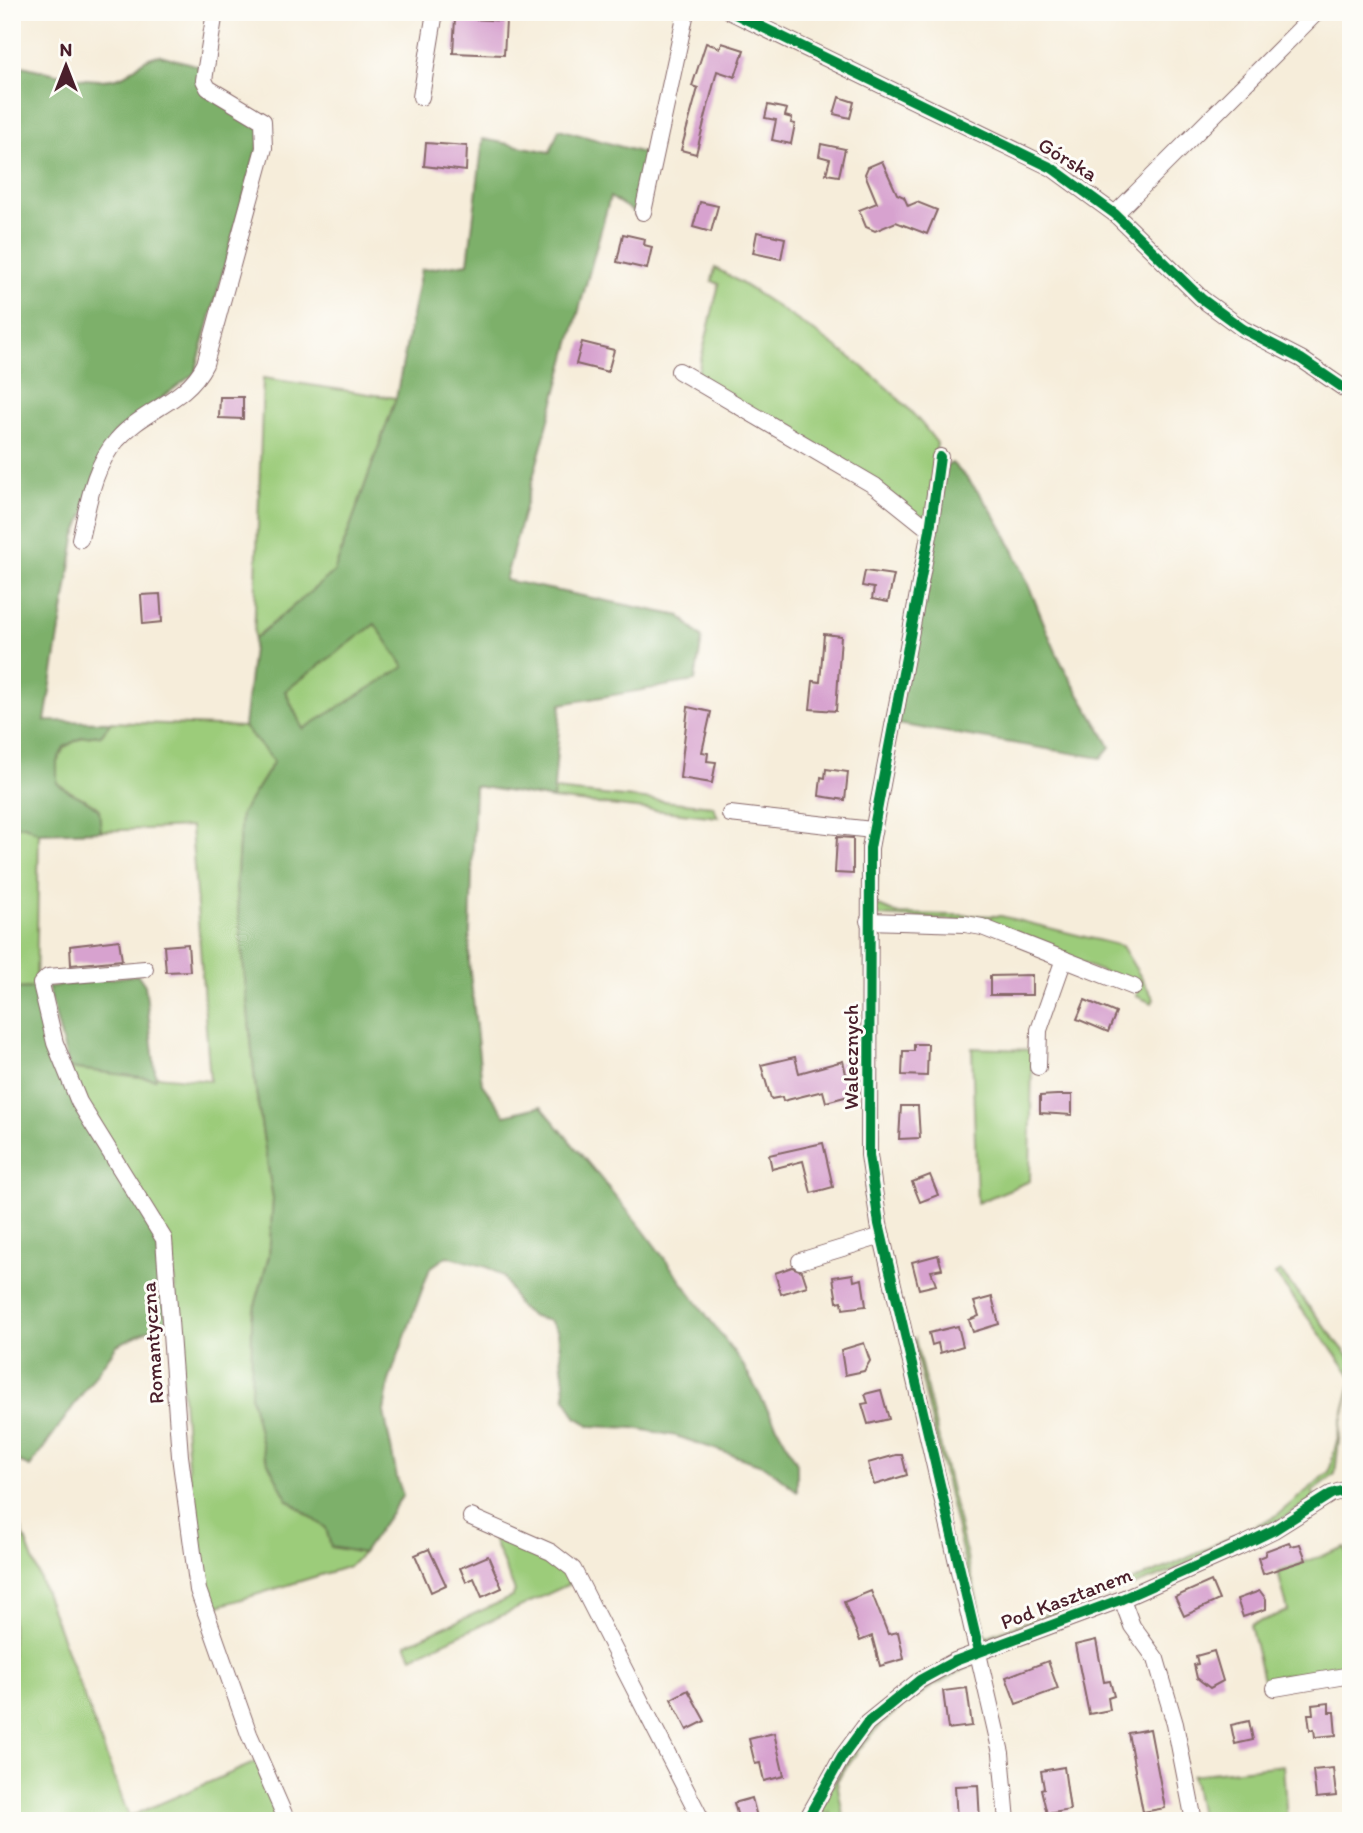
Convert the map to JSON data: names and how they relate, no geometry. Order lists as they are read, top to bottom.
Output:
{
  "streets": {
    "street": [
      "Górska",
      "Walecznych",
      "Romantyczna",
      "Pod Kasztanem"
    ]
  },
  "crossings": [
    ["Walecznych", "Pod Kasztanem"]
  ],
  "north": "top"
}
